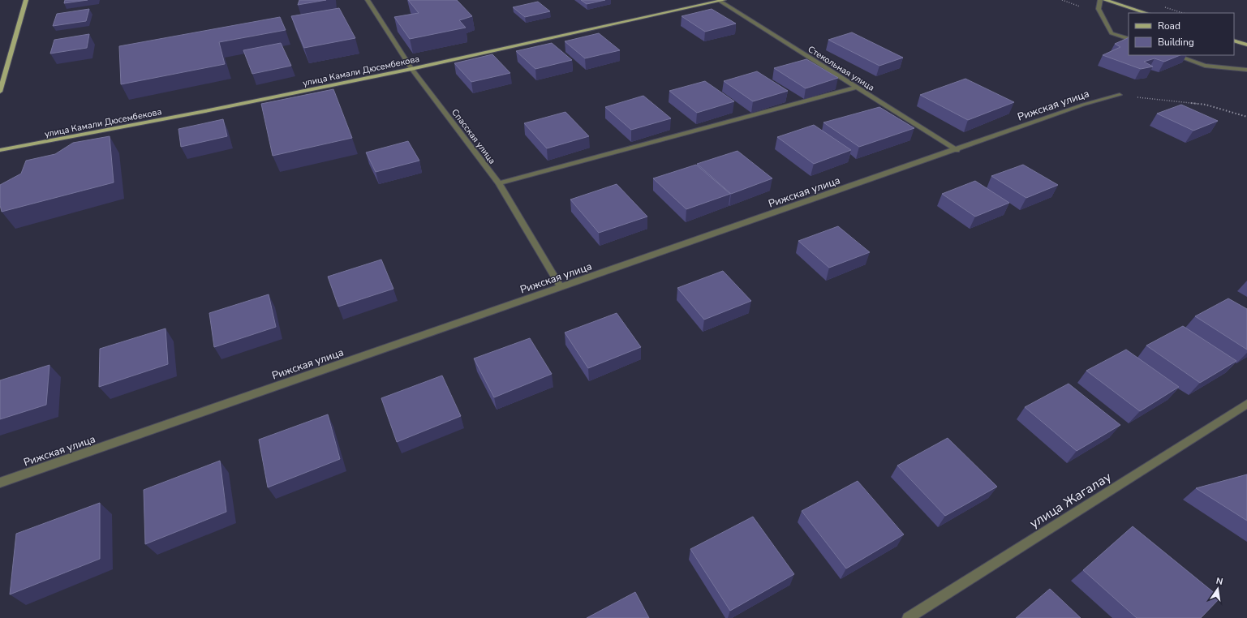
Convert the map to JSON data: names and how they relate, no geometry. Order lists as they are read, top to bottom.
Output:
{
  "streets": {
    "main road": ["улица Камали Дюсембекова"],
    "street": [
      "Стекольная улица",
      "Рижская улица",
      "Спасская улица",
      "улица Жагалау"
    ]
  },
  "crossings": [
    ["Стекольная улица", "улица Камали Дюсембекова"],
    ["Стекольная улица", "Рижская улица"],
    ["улица Камали Дюсембекова", "Спасская улица"],
    ["Рижская улица", "Спасская улица"]
  ],
  "legend": ["Road", "Building"],
  "north": "top"
}
